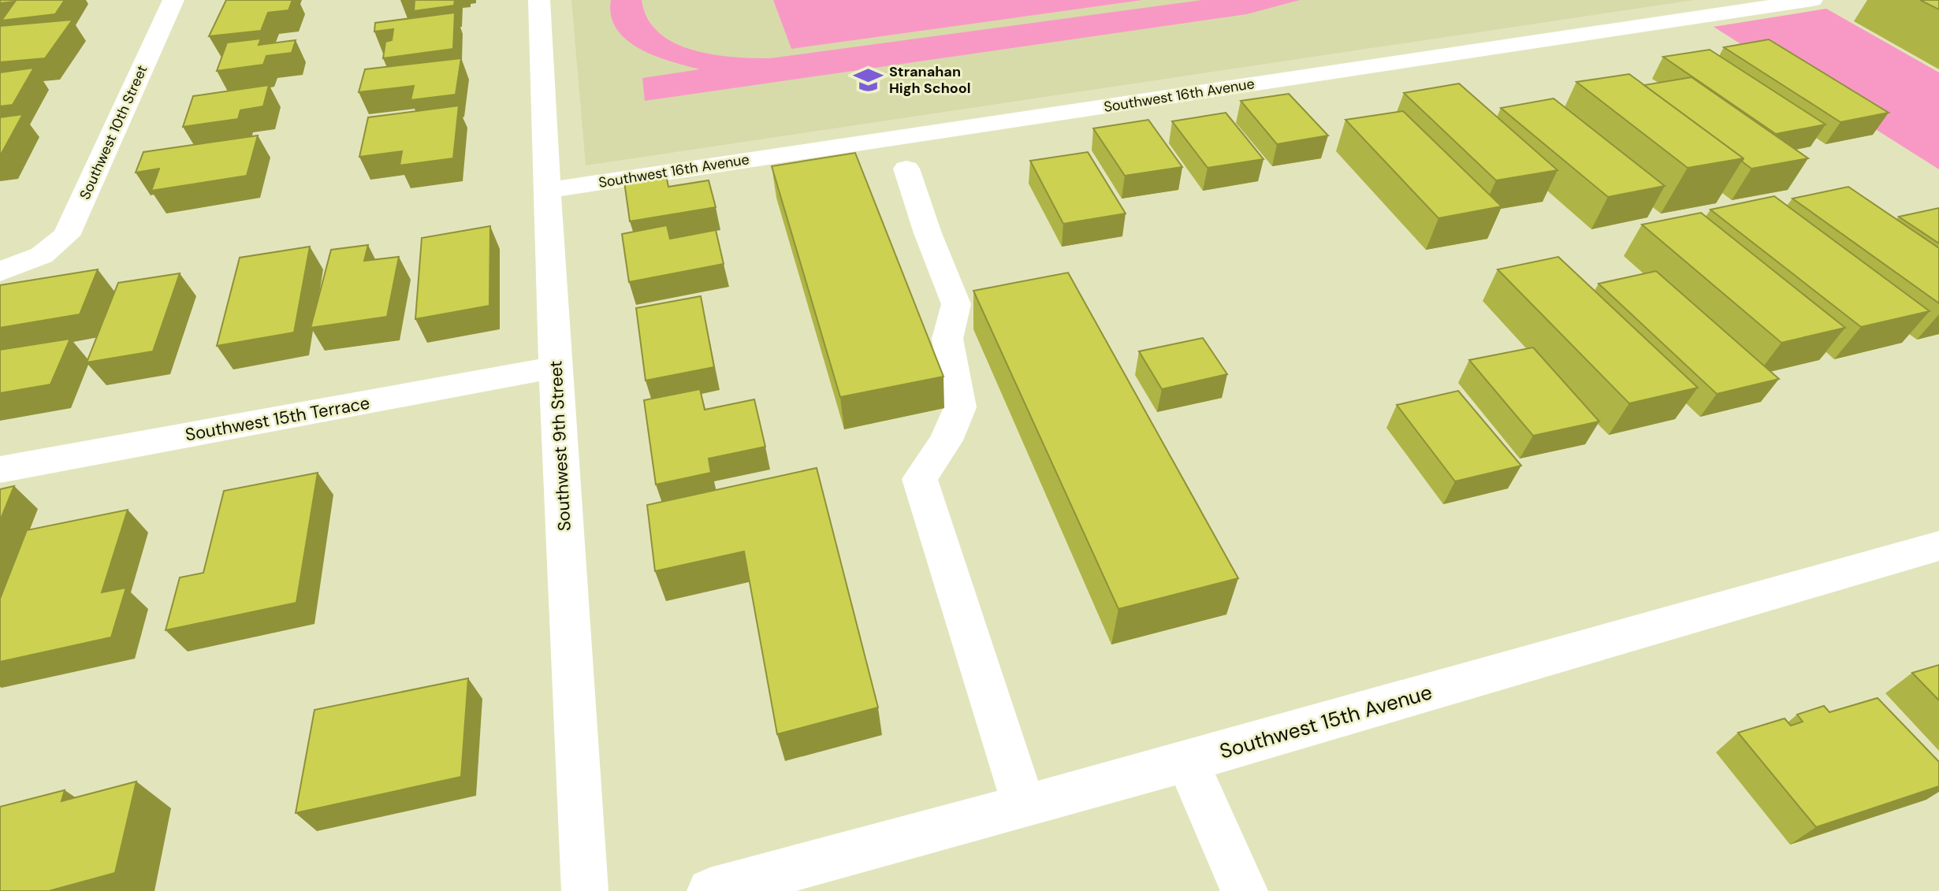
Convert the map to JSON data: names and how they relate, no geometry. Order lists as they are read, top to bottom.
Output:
{
  "streets": {
    "street": [
      "Southwest 16th Avenue",
      "Southwest 10th Street",
      "Southwest 15th Terrace",
      "Southwest 9th Street",
      "Southwest 15th Avenue"
    ]
  },
  "crossings": [
    ["Southwest 16th Avenue", "Southwest 9th Street"],
    ["Southwest 15th Terrace", "Southwest 9th Street"]
  ],
  "places": {
    "school or university": ["Stranahan High School"]
  }
}
